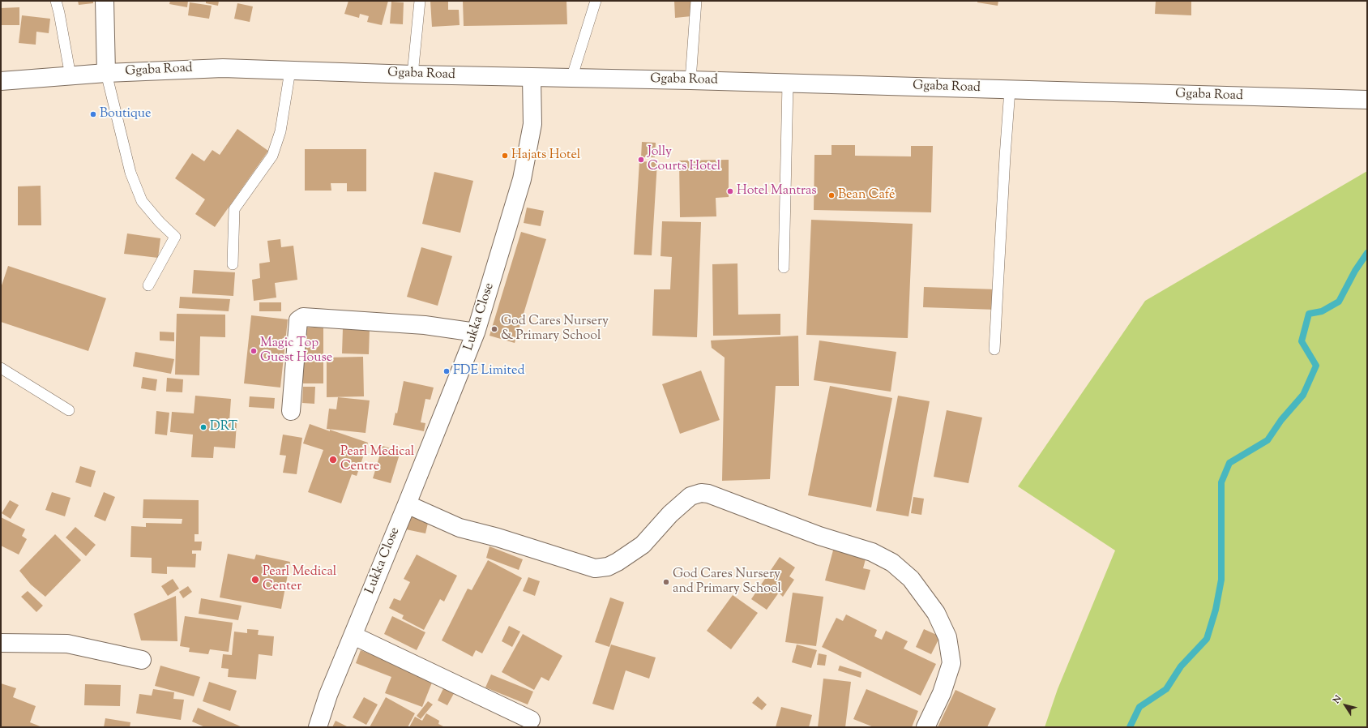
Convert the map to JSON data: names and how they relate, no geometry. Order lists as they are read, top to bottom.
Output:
{
  "streets": {
    "street": ["Ggaba Road", "Lukka Close"]
  },
  "crossings": [
    ["Ggaba Road", "Lukka Close"]
  ],
  "places": [
    "Boutique",
    "Hajats Hotel",
    "Jolly Courts Hotel",
    "Hotel Mantras",
    "Bean Café",
    "God Cares Nursery & Primary School",
    "Magic Top Guest House",
    "FDE Limited",
    "DRT",
    "Pearl Medical Centre",
    "Pearl Medical Center",
    "God Cares Nursery and Primary School"
  ],
  "north": "top left"
}
